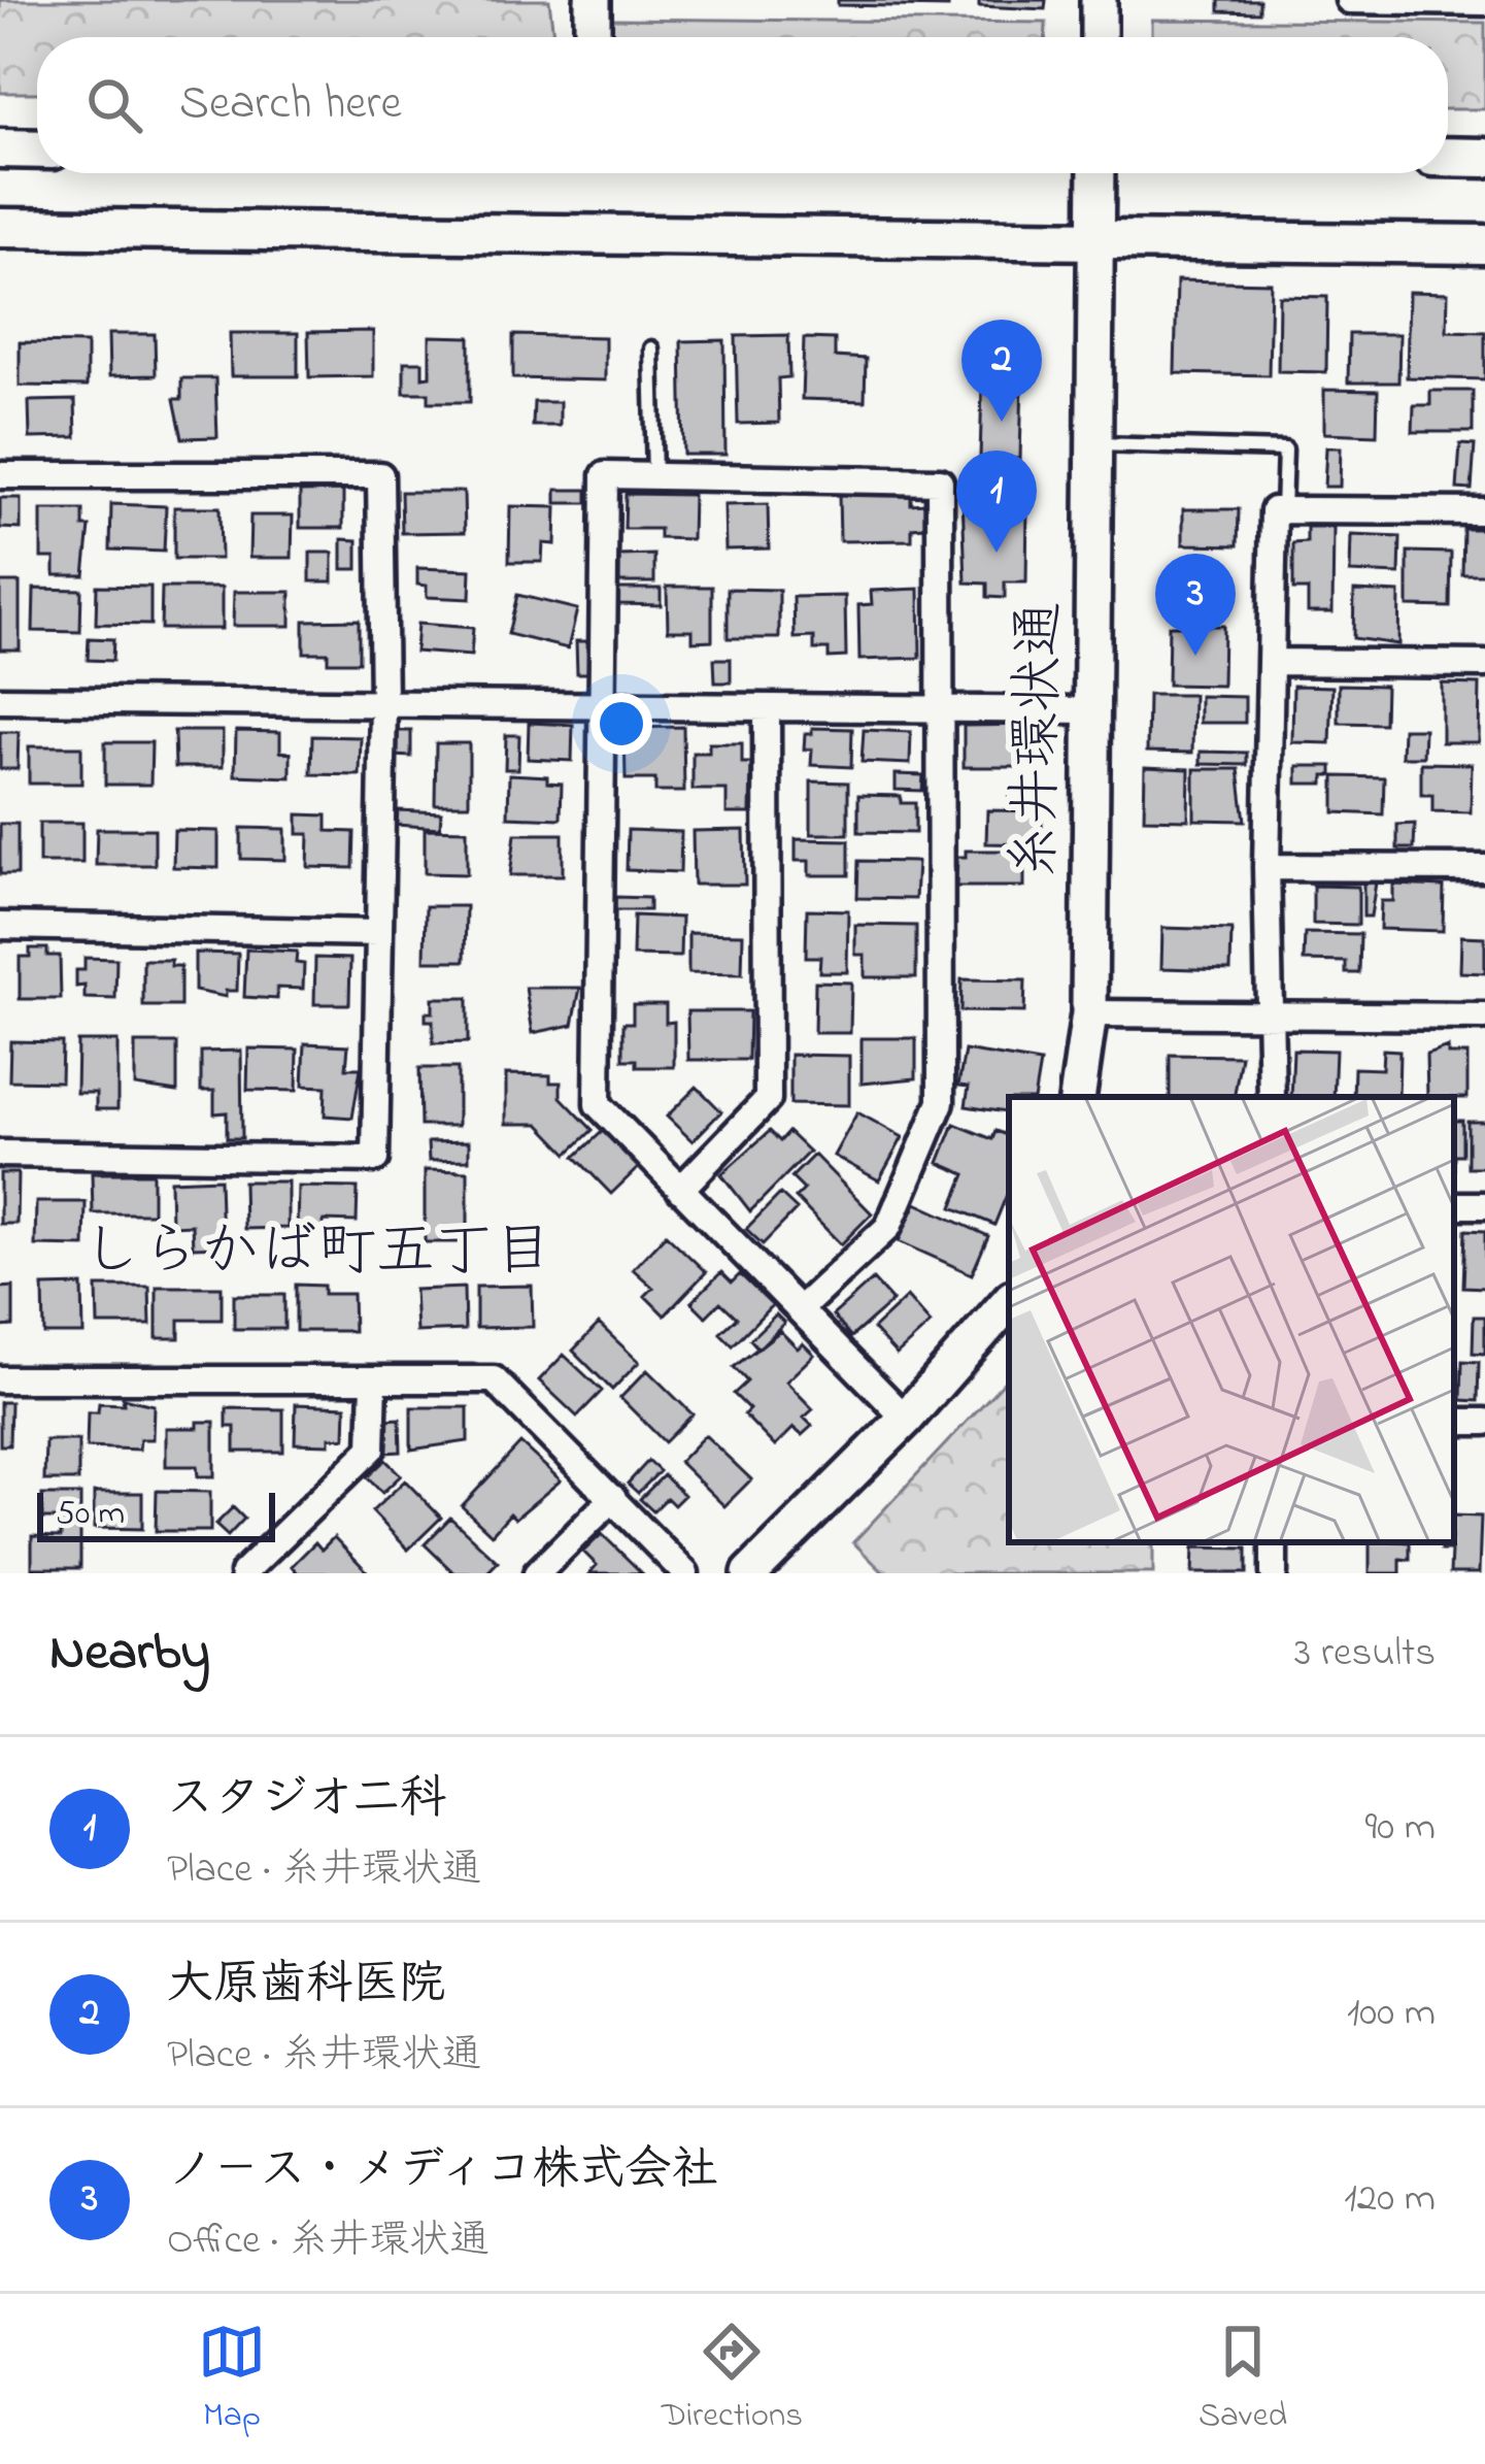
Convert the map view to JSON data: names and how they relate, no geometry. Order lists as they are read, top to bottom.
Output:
{
  "streets": {
    "street": ["糸井環状通"]
  },
  "districts": ["しらかば町五丁目"],
  "scale_bar": "50 m",
  "page": {
    "search": "Search here",
    "pins": ["2", "1", "3"],
    "scale": "50 m",
    "heading": ["Nearby", "3 results"],
    "list": [
      {
        "mark": "1",
        "name": "スタジオ二科",
        "note": "Place · 糸井環状通",
        "value": "90 m"
      },
      {
        "mark": "2",
        "name": "大原歯科医院",
        "note": "Place · 糸井環状通",
        "value": "100 m"
      },
      {
        "mark": "3",
        "name": "ノ－ス・メディコ株式会社",
        "note": "Office · 糸井環状通",
        "value": "120 m"
      }
    ],
    "nav": ["Map", "Directions", "Saved"]
  }
}
